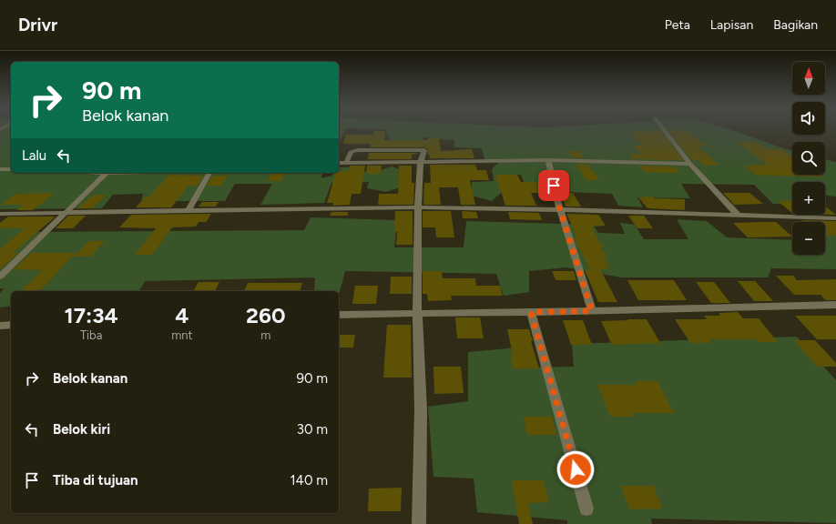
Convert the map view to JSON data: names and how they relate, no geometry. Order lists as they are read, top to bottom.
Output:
{
  "north": "top",
  "page": {
    "header": "Drivr",
    "nav": ["Peta", "Lapisan", "Bagikan"],
    "map_buttons": ["+", "−"],
    "turn": ["90 m", "Belok kanan"],
    "then": "Lalu",
    "eta": [
      "17:34",
      "Tiba",
      "4",
      "mnt",
      "260",
      "m"
    ],
    "list": [
      {
        "name": "Belok kanan",
        "value": "90 m"
      },
      {
        "name": "Belok kiri",
        "value": "30 m"
      },
      {
        "name": "Tiba di tujuan",
        "value": "140 m"
      }
    ]
  }
}
